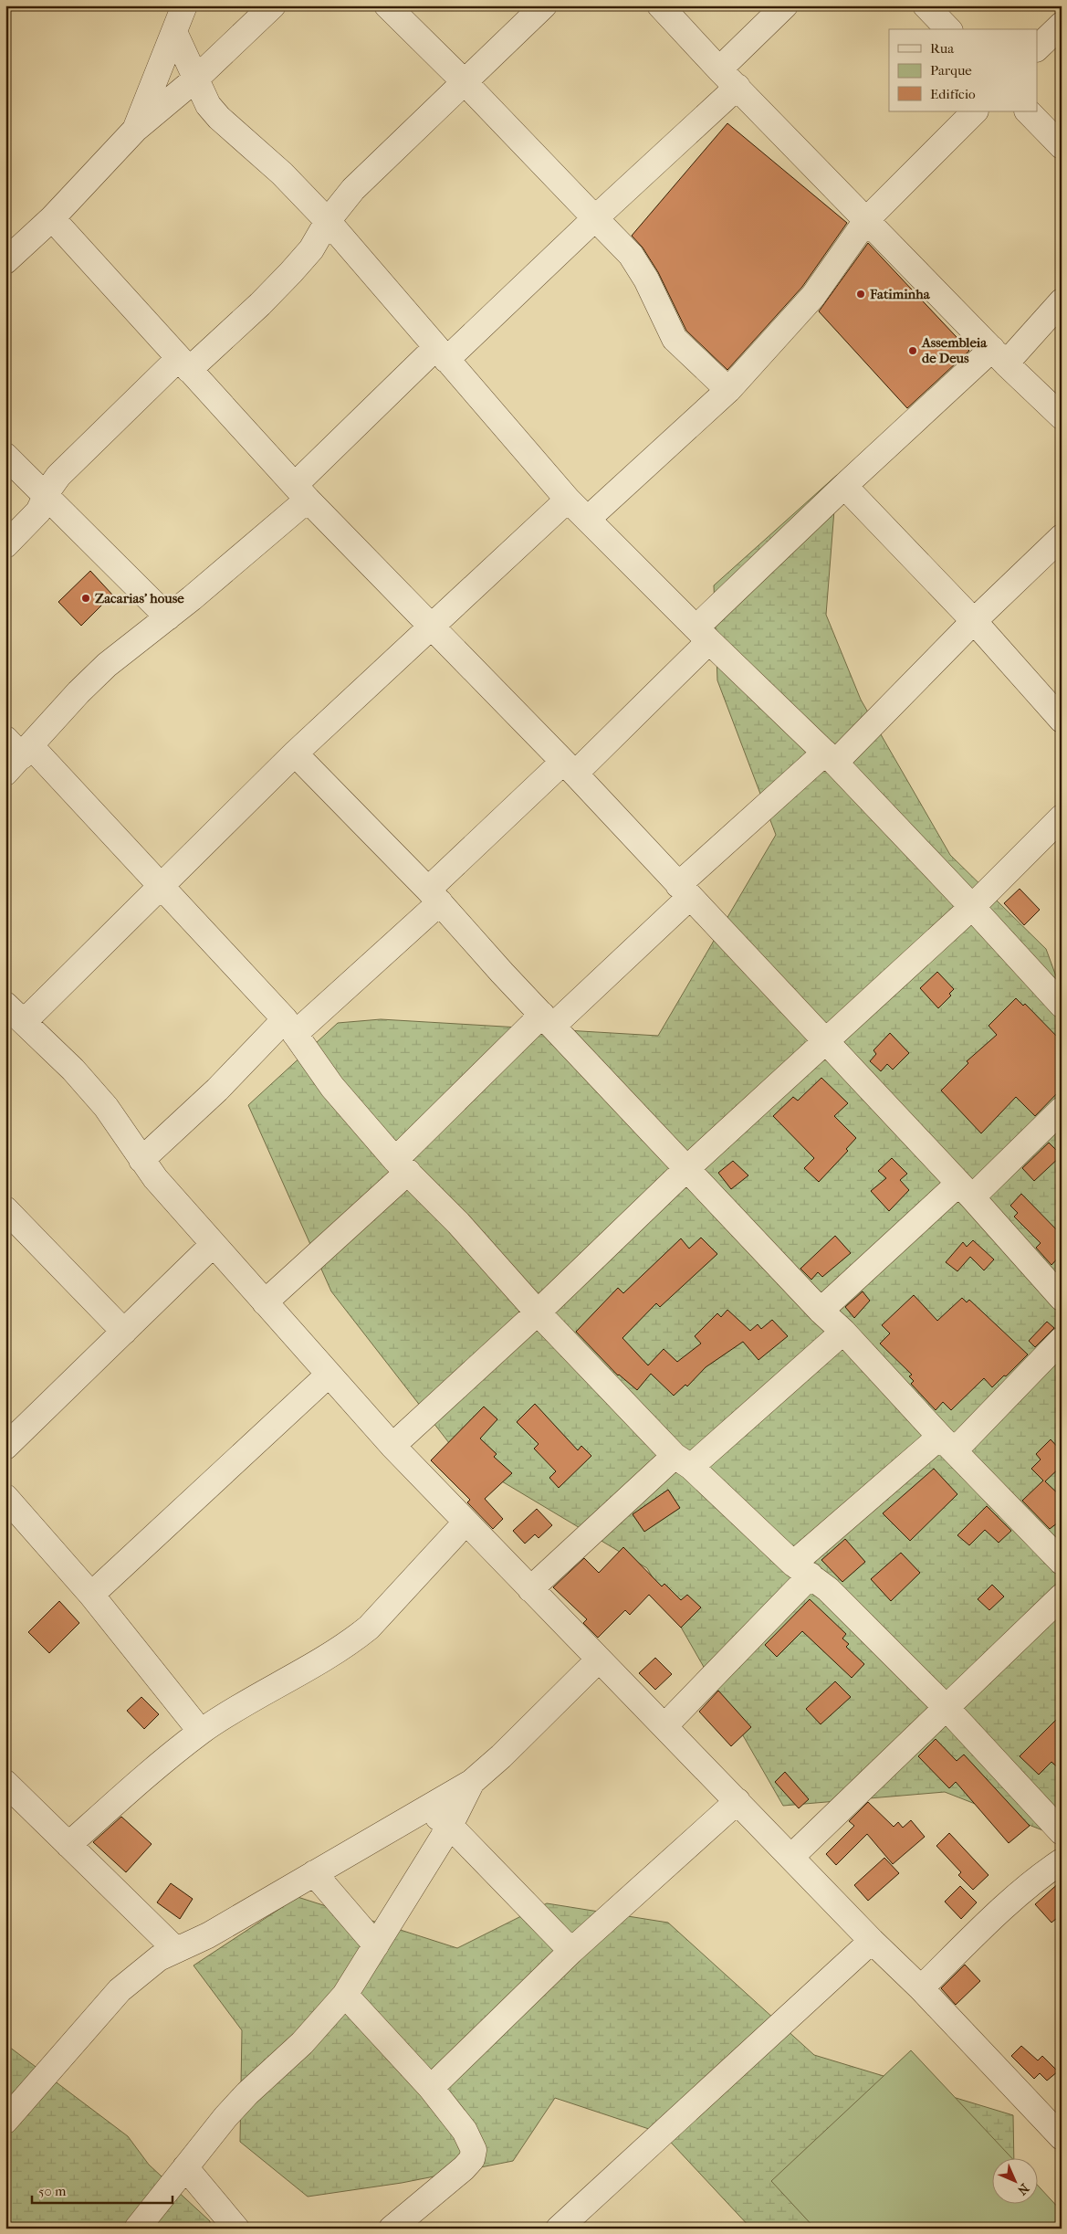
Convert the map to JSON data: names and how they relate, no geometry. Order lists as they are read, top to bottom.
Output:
{
  "places": ["Fatiminha", "Assembleia de Deus", "Zacarias' house"],
  "legend": ["Rua", "Parque", "Edifício"],
  "scale_bar": "50 m",
  "north": "bottom right"
}
